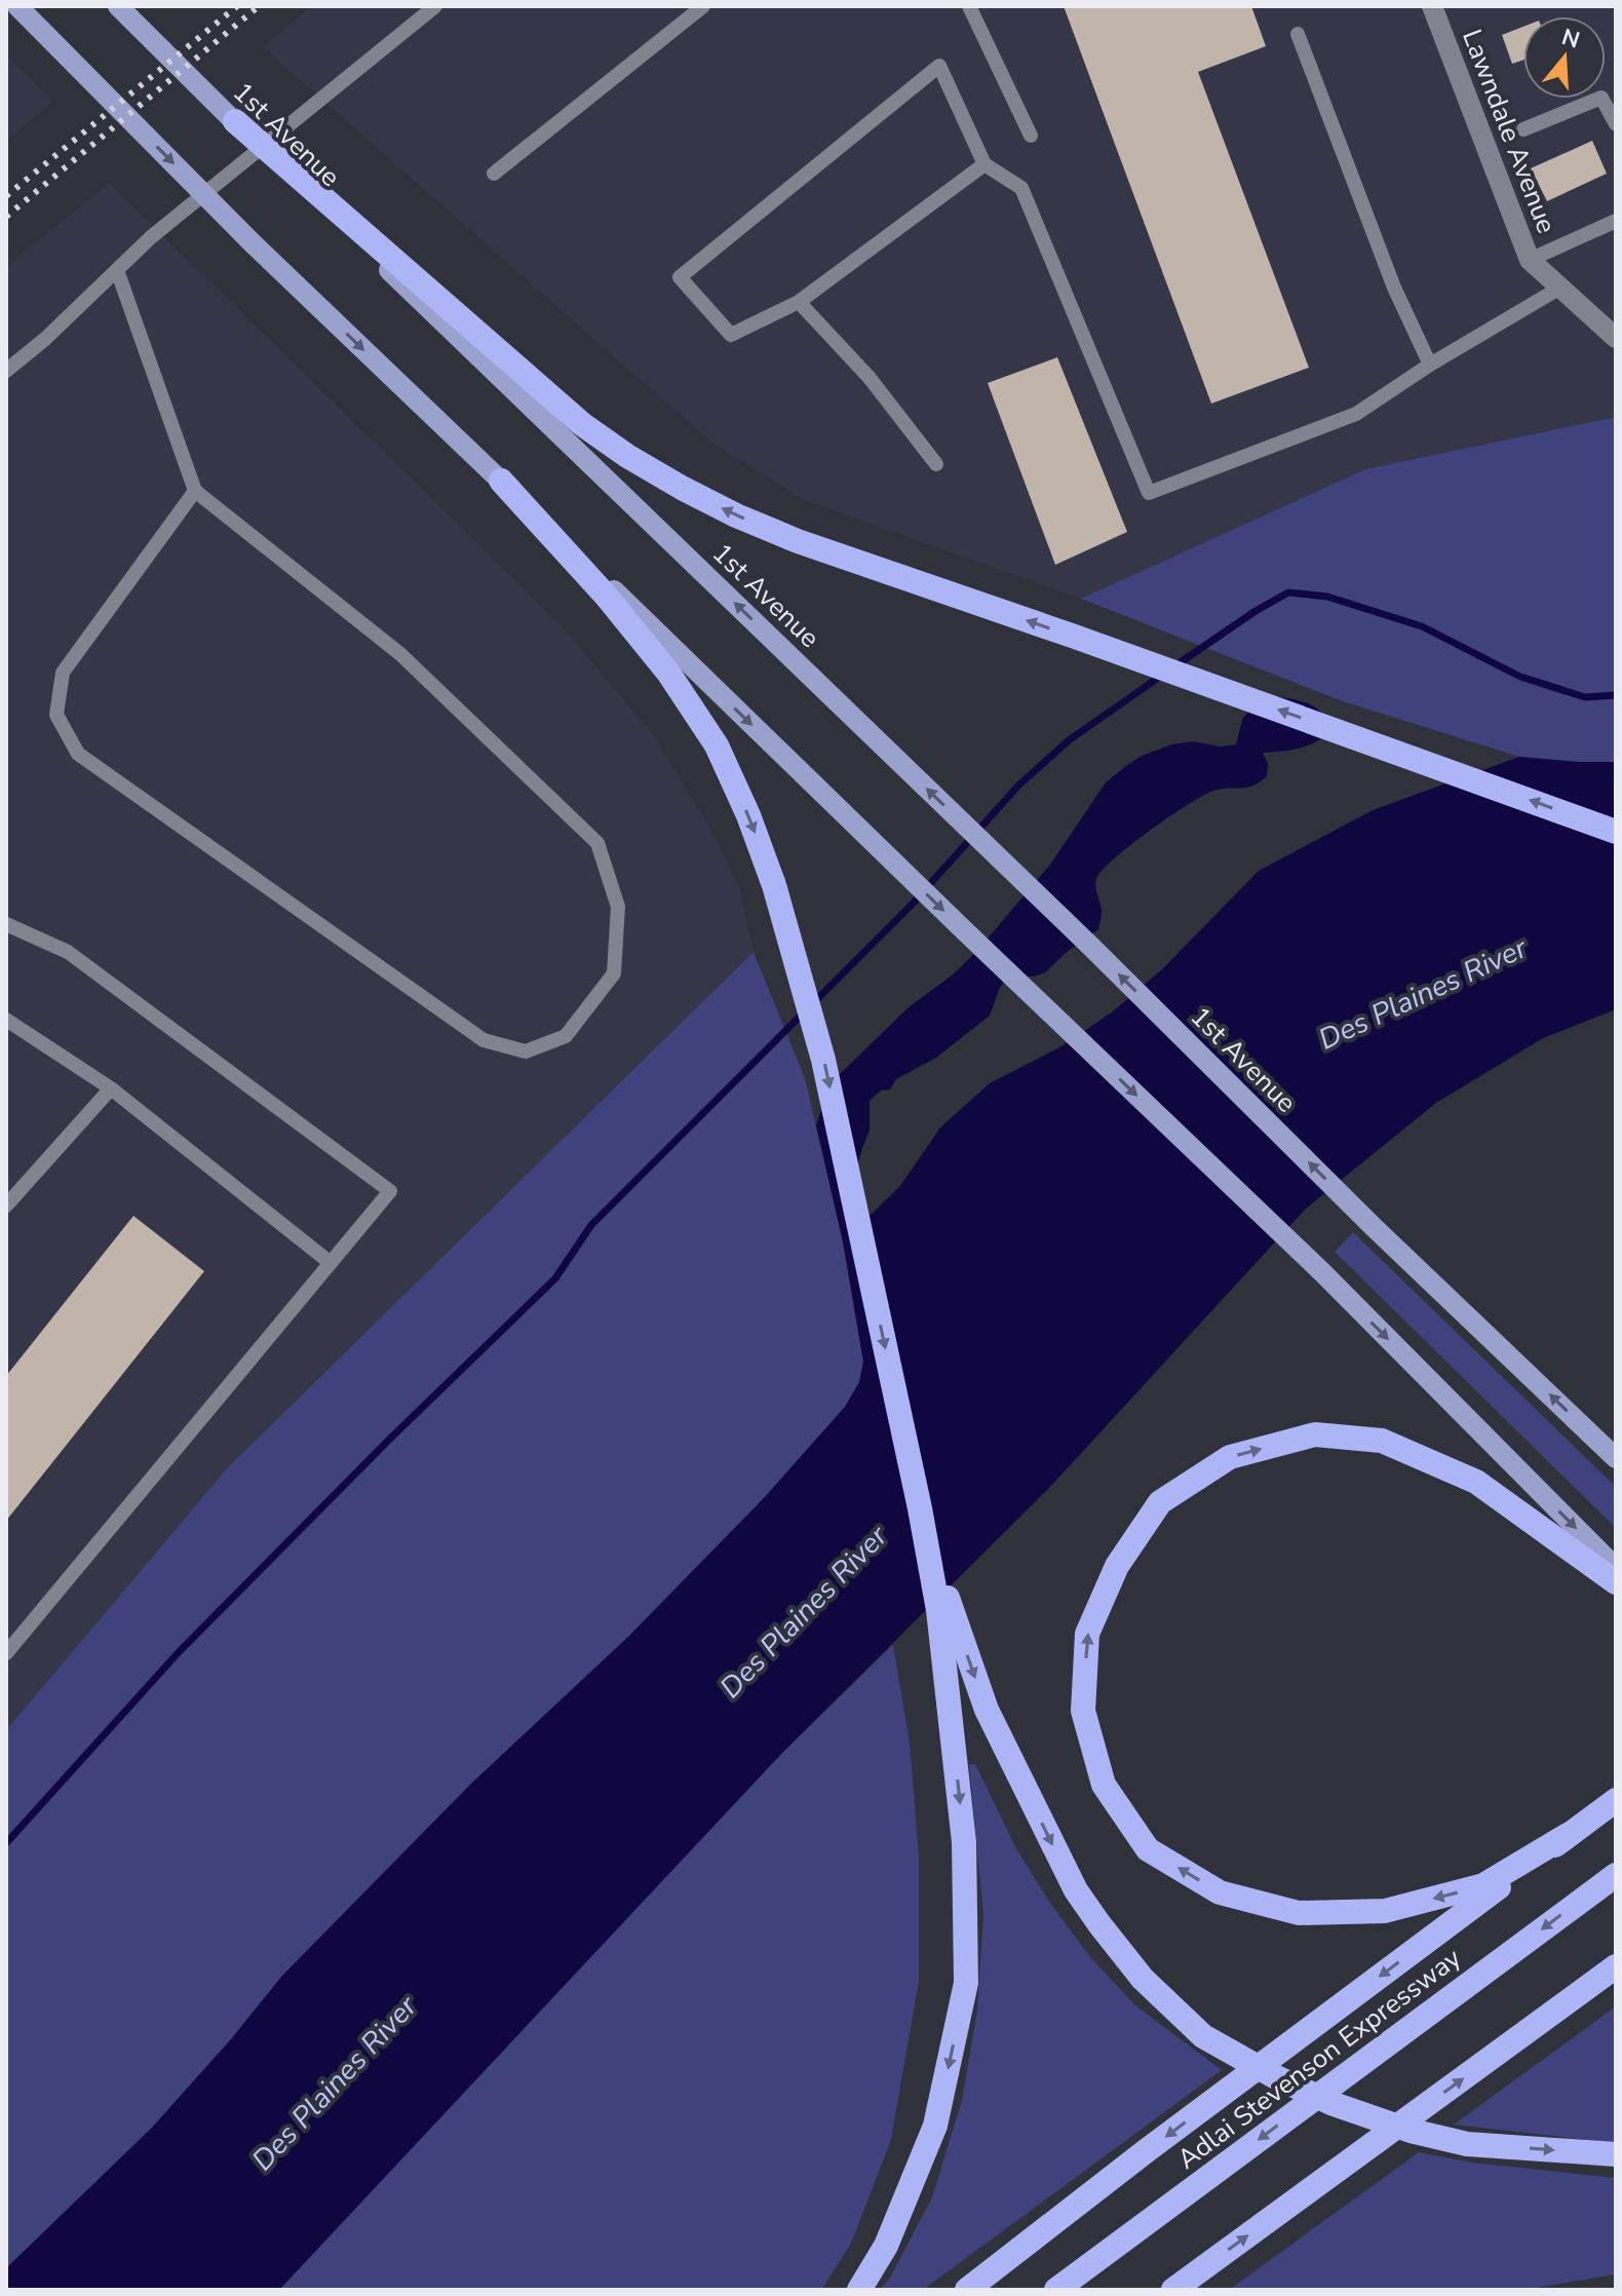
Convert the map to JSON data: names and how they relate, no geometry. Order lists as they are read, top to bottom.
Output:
{
  "streets": {
    "highway": ["Adlai Stevenson Expressway"],
    "main road": ["1st Avenue"],
    "street": ["Lawndale Avenue"]
  },
  "water": ["Des Plaines River"],
  "north": "top"
}
